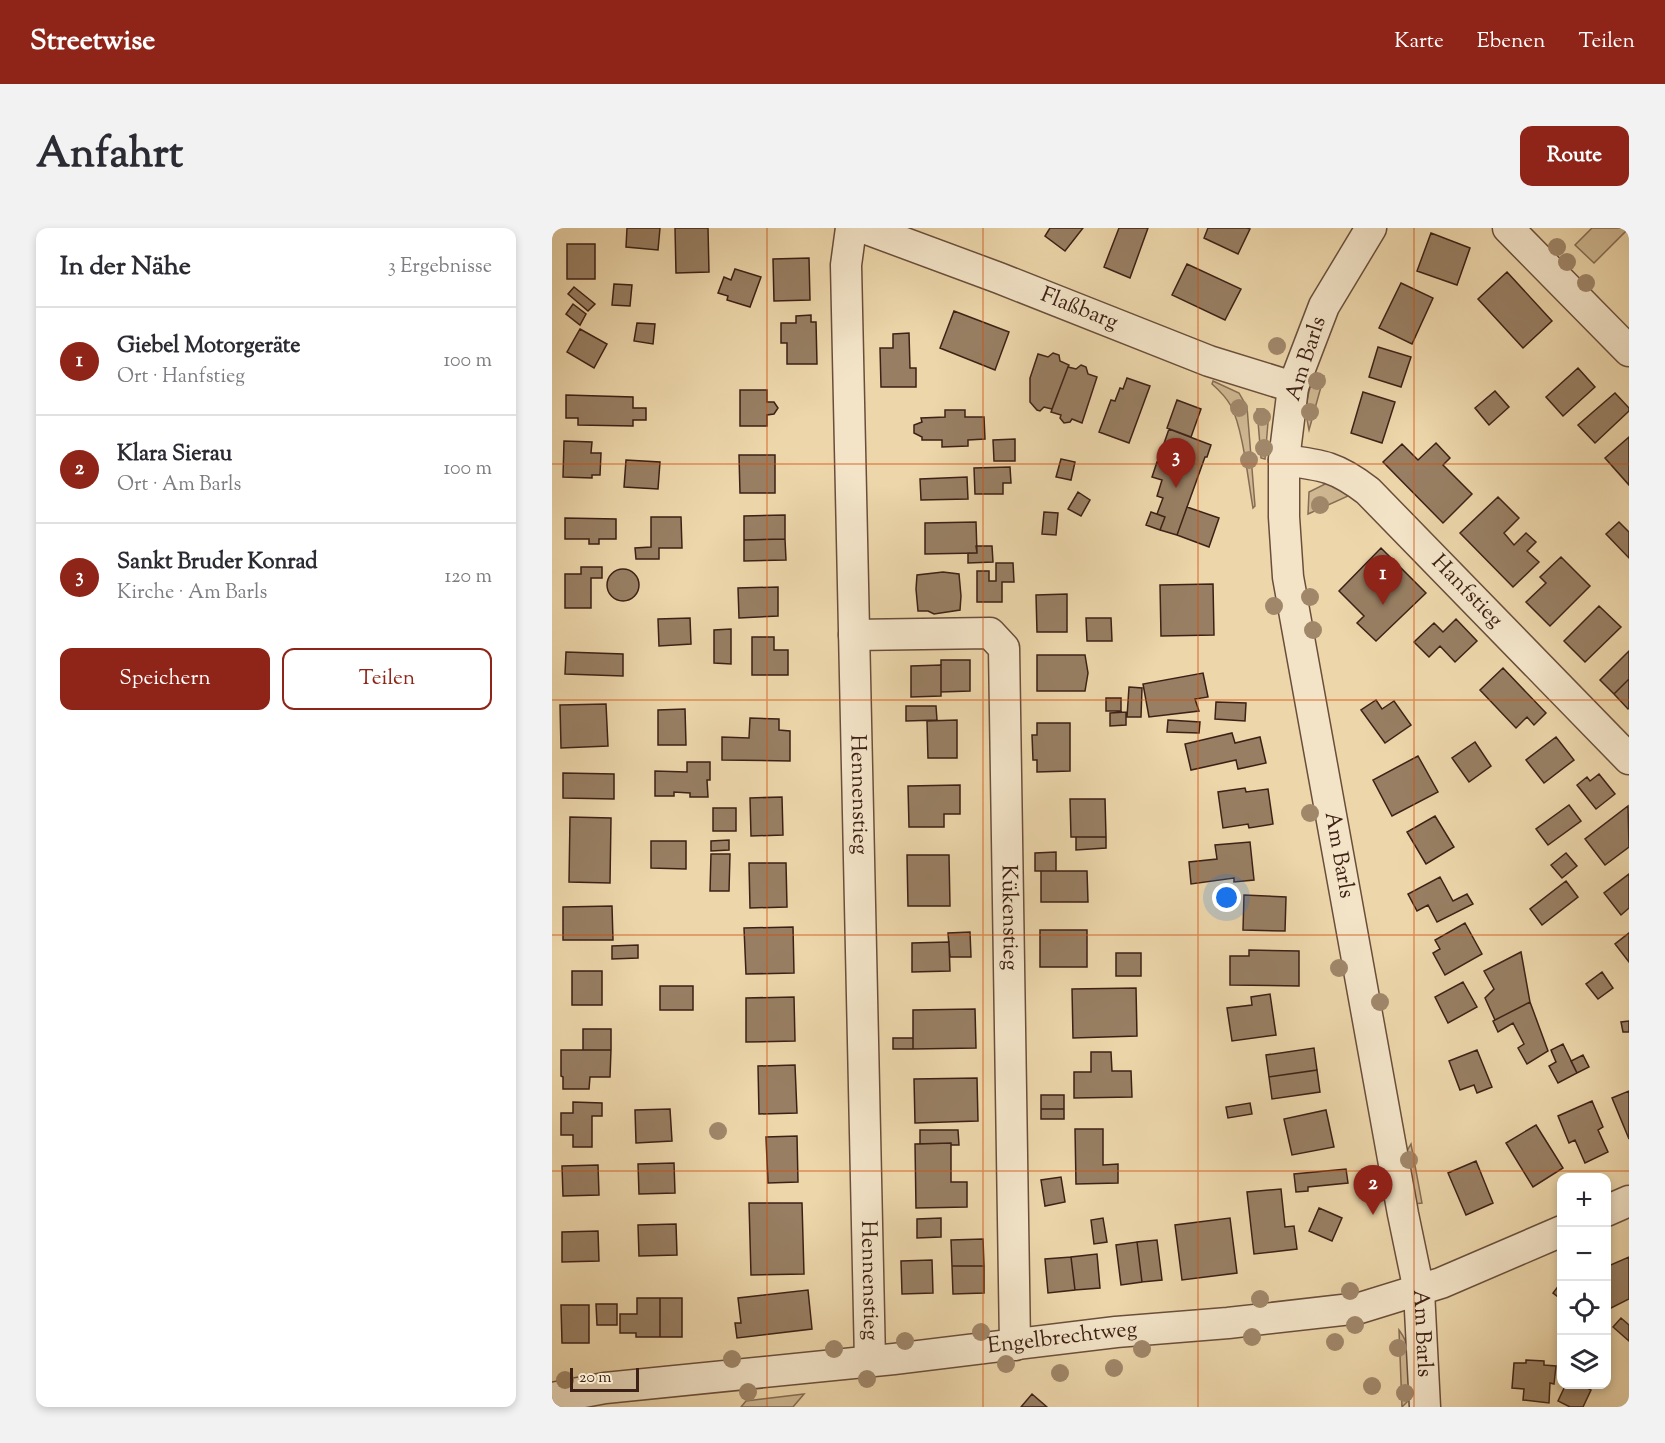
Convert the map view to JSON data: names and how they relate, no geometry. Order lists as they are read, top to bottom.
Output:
{
  "streets": {
    "street": [
      "Flaßbarg",
      "Am Barls",
      "Hanfstieg",
      "Hennenstieg",
      "Kükenstieg",
      "Engelbrechtweg"
    ]
  },
  "crossings": [
    ["Flaßbarg", "Am Barls"],
    ["Am Barls", "Hanfstieg"],
    ["Am Barls", "Engelbrechtweg"],
    ["Hennenstieg", "Kükenstieg"],
    ["Hennenstieg", "Engelbrechtweg"],
    ["Kükenstieg", "Engelbrechtweg"]
  ],
  "scale_bar": "20 m",
  "page": {
    "header": "Streetwise",
    "nav": ["Karte", "Ebenen", "Teilen"],
    "title": "Anfahrt",
    "buttons": [
      "Route",
      ["Speichern", "Teilen"]
    ],
    "heading": ["In der Nähe", "3 Ergebnisse"],
    "list": [
      {
        "mark": "1",
        "name": "Giebel Motorgeräte",
        "note": "Ort · Hanfstieg",
        "value": "100 m"
      },
      {
        "mark": "2",
        "name": "Klara Sierau",
        "note": "Ort · Am Barls",
        "value": "100 m"
      },
      {
        "mark": "3",
        "name": "Sankt Bruder Konrad",
        "note": "Kirche · Am Barls",
        "value": "120 m"
      }
    ],
    "pins": ["3", "1", "2"],
    "map_buttons": ["+", "−"],
    "scale": "20 m"
  }
}
